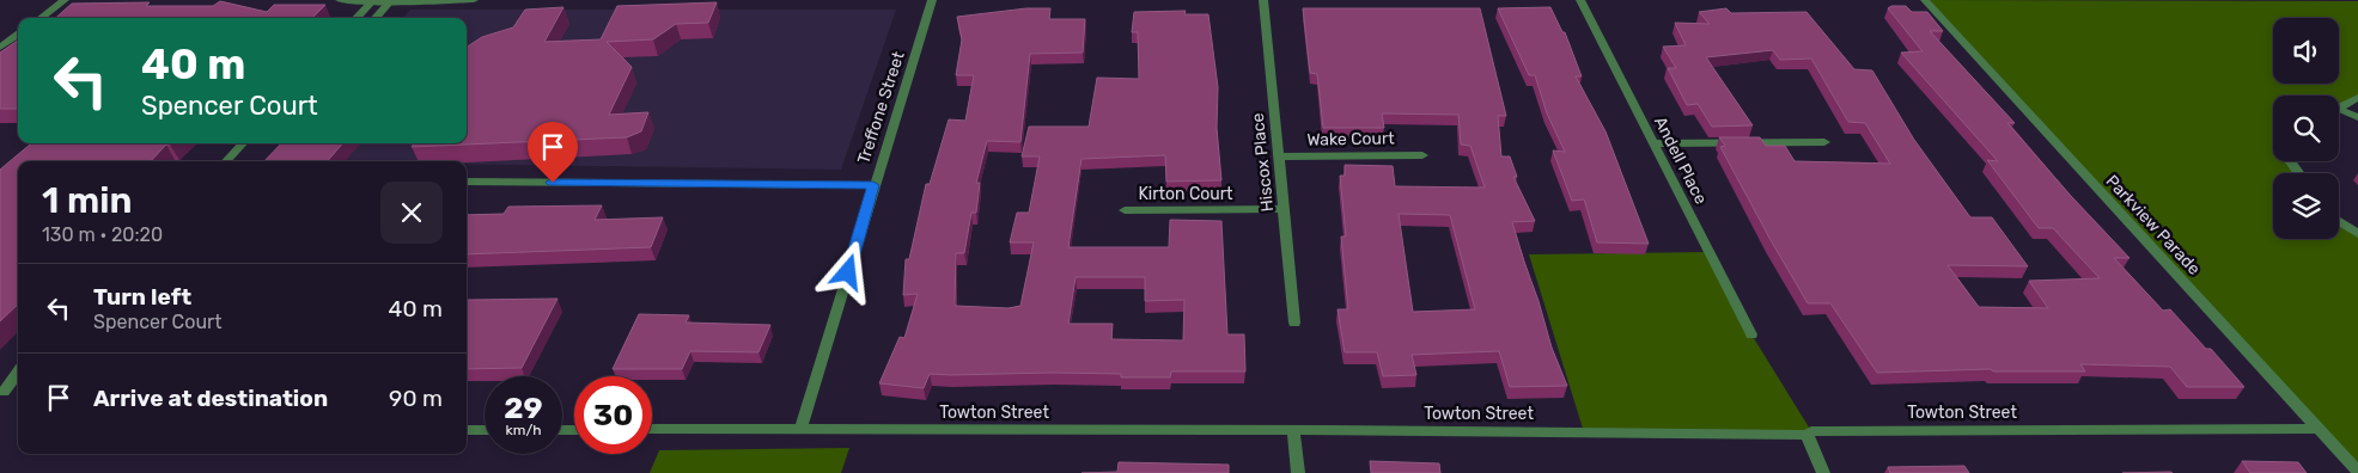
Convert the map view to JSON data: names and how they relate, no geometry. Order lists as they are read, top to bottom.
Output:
{
  "streets": {
    "street": [
      "Treffone Street",
      "Wake Court",
      "Andell Place",
      "Hiscox Place",
      "Kirton Court",
      "Parkview Parade",
      "Towton Street"
    ]
  },
  "crossings": [
    ["Treffone Street", "Towton Street"],
    ["Wake Court", "Hiscox Place"],
    ["Hiscox Place", "Kirton Court"],
    ["Parkview Parade", "Towton Street"]
  ],
  "page": {
    "turn": ["40 m", "Spencer Court"],
    "heading": ["1 min", "130 m · 20:20"],
    "list": [
      {
        "name": "Turn left",
        "note": "Spencer Court",
        "value": "40 m"
      },
      {
        "name": "Arrive at destination",
        "value": "90 m"
      }
    ],
    "speed": "29 km/h",
    "limit": "30"
  }
}
